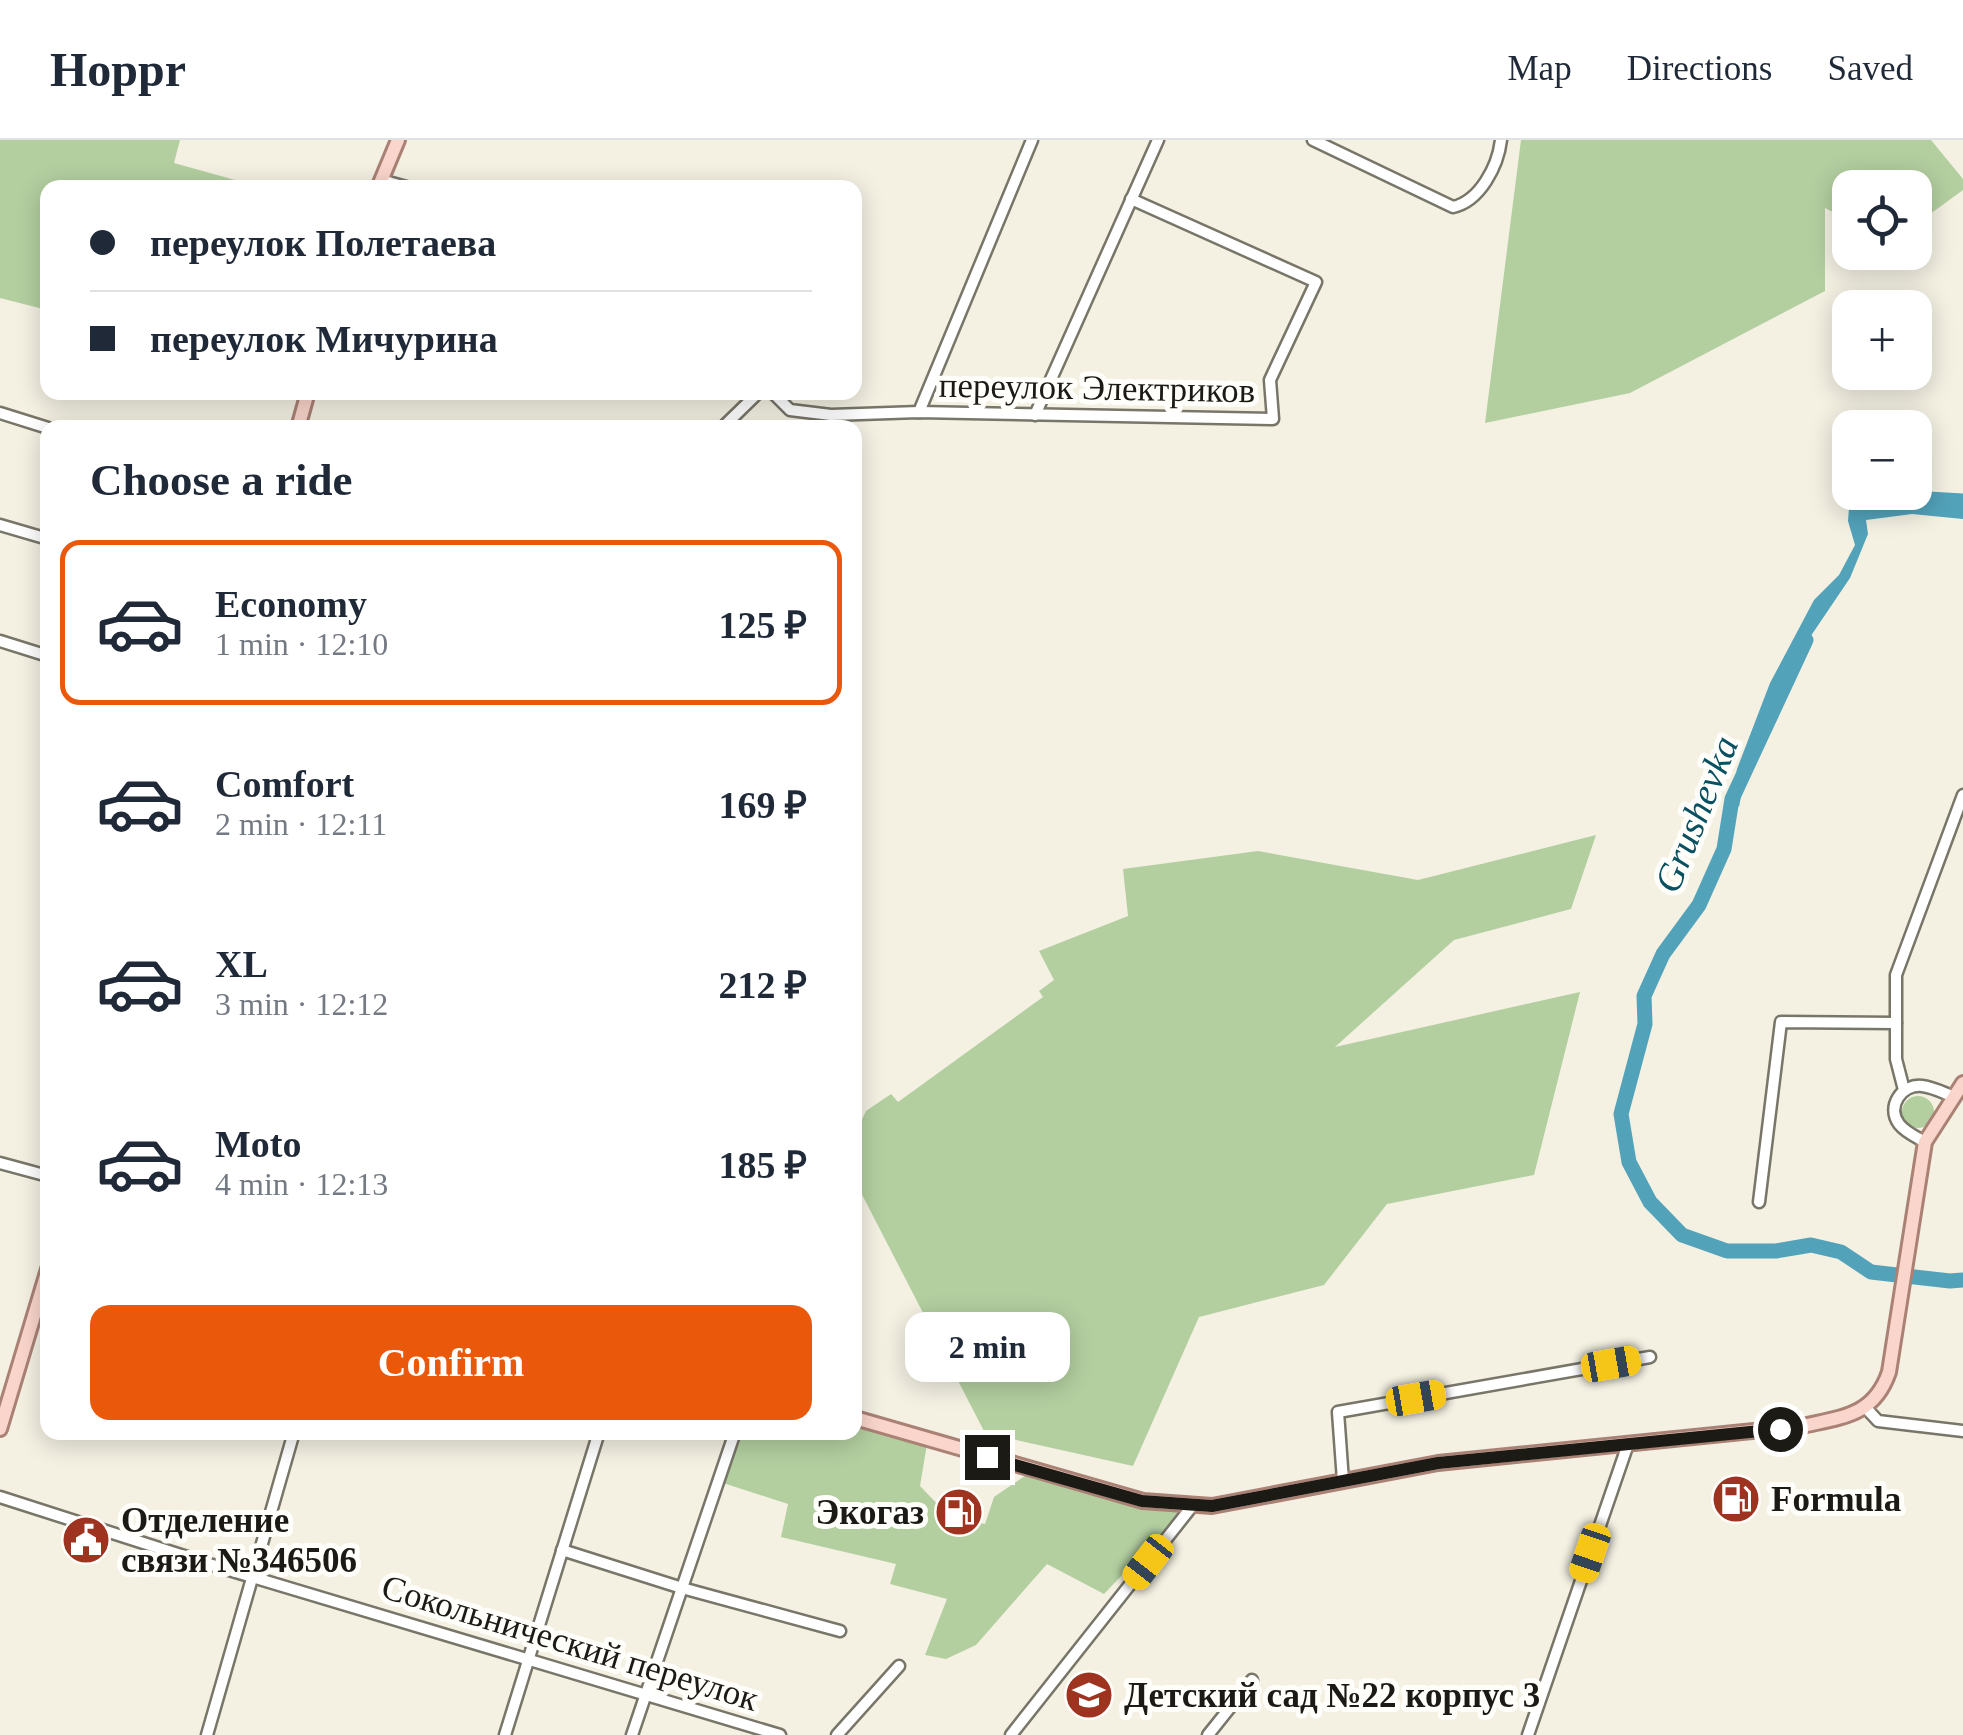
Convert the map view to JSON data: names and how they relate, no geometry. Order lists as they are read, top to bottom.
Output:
{
  "streets": {
    "street": ["переулок Электриков", "Сокольнический переулок"]
  },
  "water": ["Grushevka"],
  "places": {
    "fuel station": ["Formula", "Экогаз"],
    "public building": ["Отделение связи №346506"],
    "school or university": ["Детский сад №22 корпус 3"]
  },
  "page": {
    "header": "Hoppr",
    "nav": ["Map", "Directions", "Saved"],
    "map_buttons": ["+", "−"],
    "banner": ["переулок Полетаева", "переулок Мичурина"],
    "heading": "Choose a ride",
    "list": [
      {
        "name": "Economy",
        "note": "1 min · 12:10",
        "value": "125 ₽"
      },
      {
        "name": "Comfort",
        "note": "2 min · 12:11",
        "value": "169 ₽"
      },
      {
        "name": "XL",
        "note": "3 min · 12:12",
        "value": "212 ₽"
      },
      {
        "name": "Moto",
        "note": "4 min · 12:13",
        "value": "185 ₽"
      }
    ],
    "buttons": "Confirm",
    "bubble": "2 min"
  }
}
